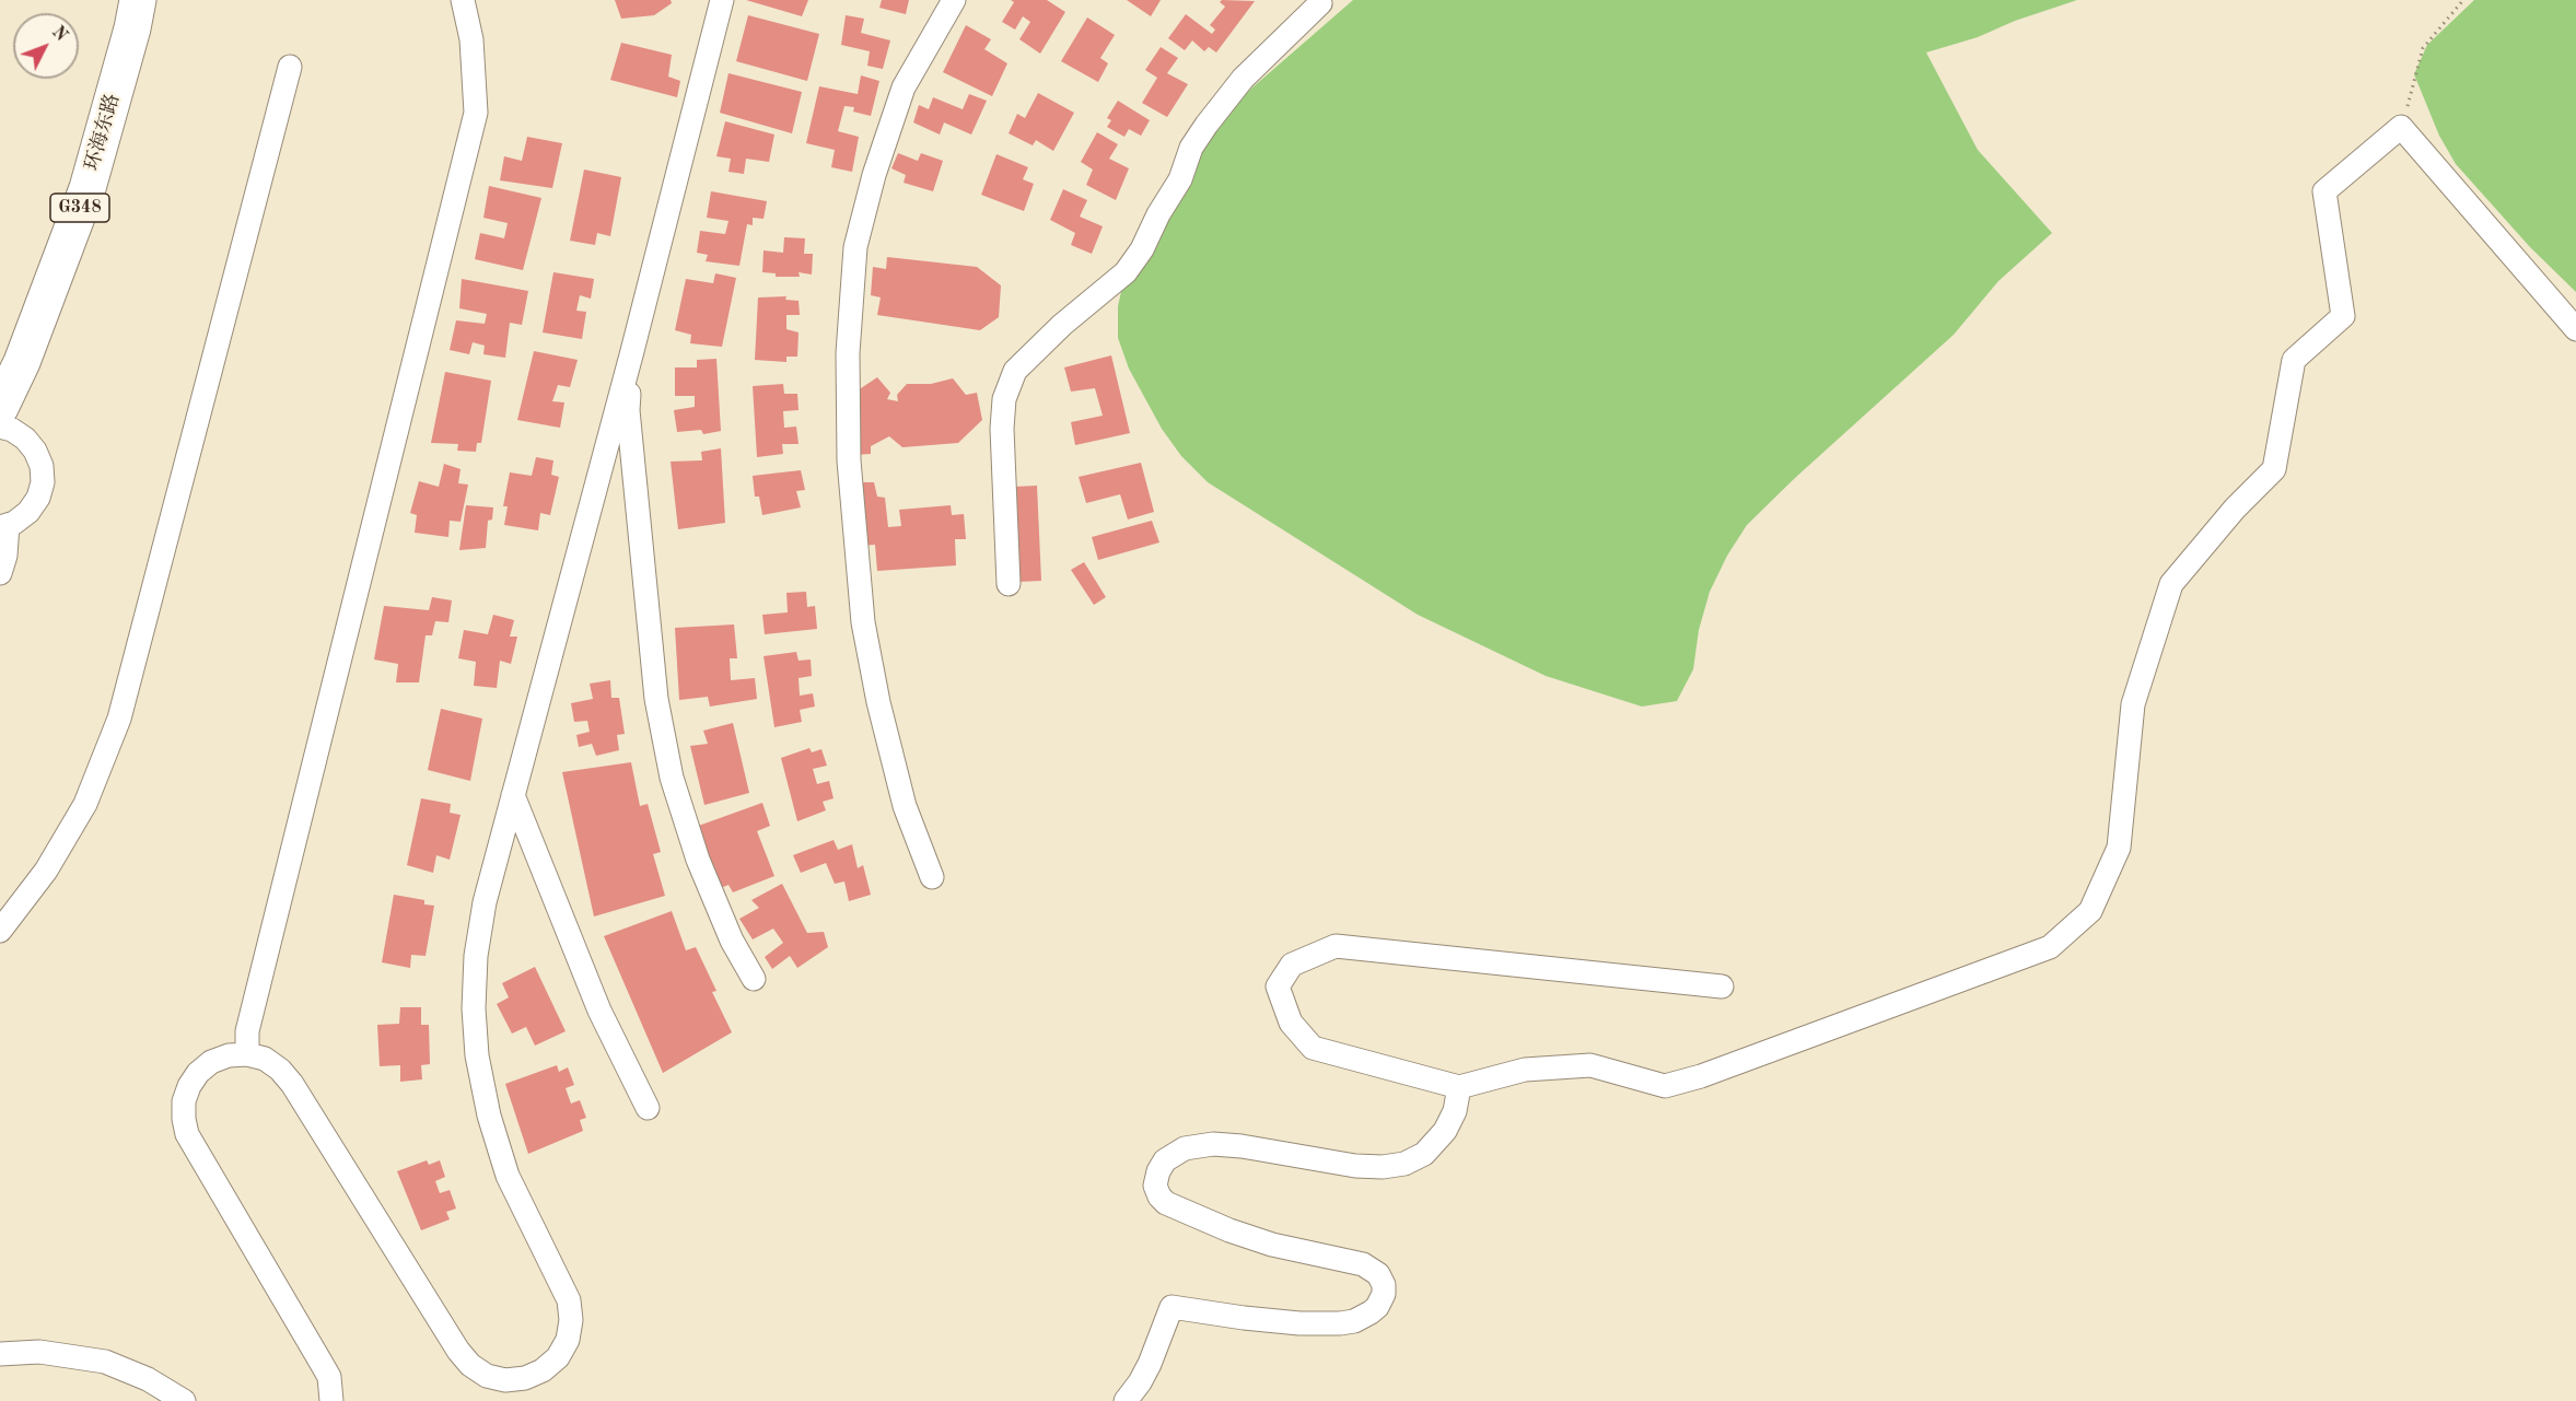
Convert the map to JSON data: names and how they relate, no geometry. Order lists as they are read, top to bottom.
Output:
{
  "streets": {
    "highway": ["环海东路", "G348"]
  },
  "north": "top right"
}
